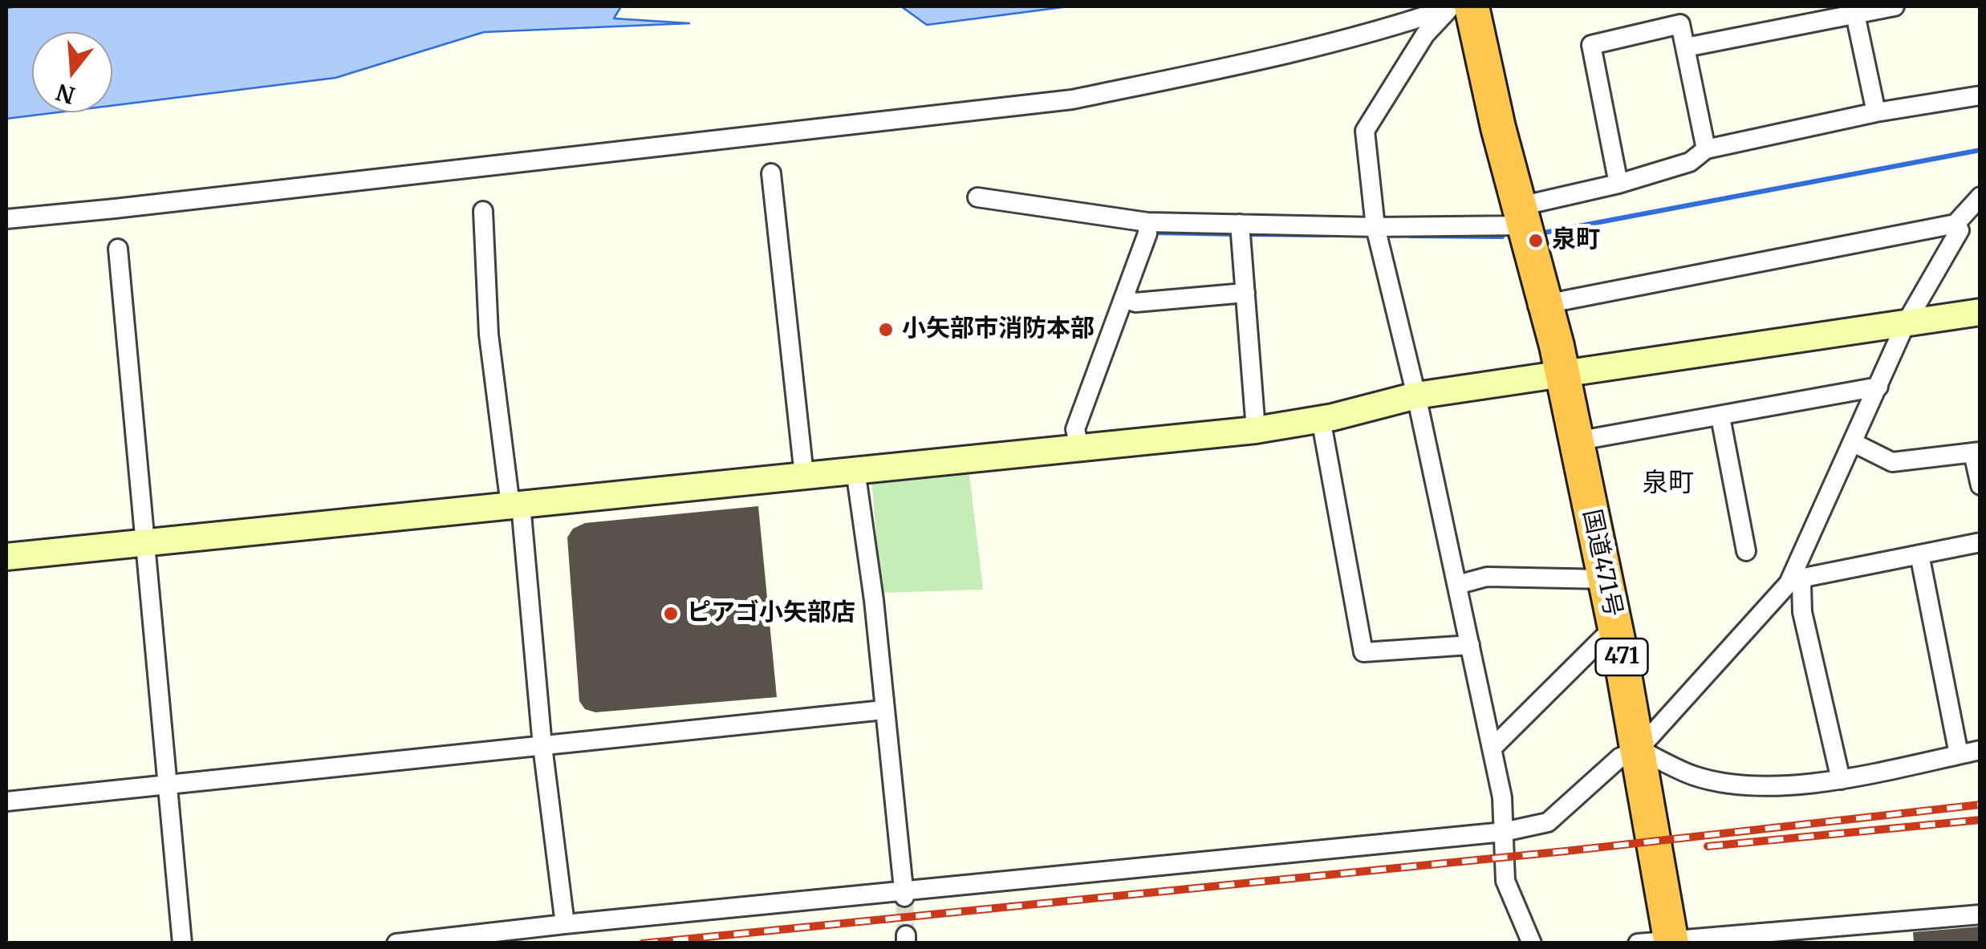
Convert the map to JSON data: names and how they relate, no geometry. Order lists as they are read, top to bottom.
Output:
{
  "streets": {
    "highway": ["国道471号", "471"]
  },
  "districts": ["泉町"],
  "places": ["泉町", "小矢部市消防本部", "ピアゴ小矢部店"],
  "north": "bottom"
}
